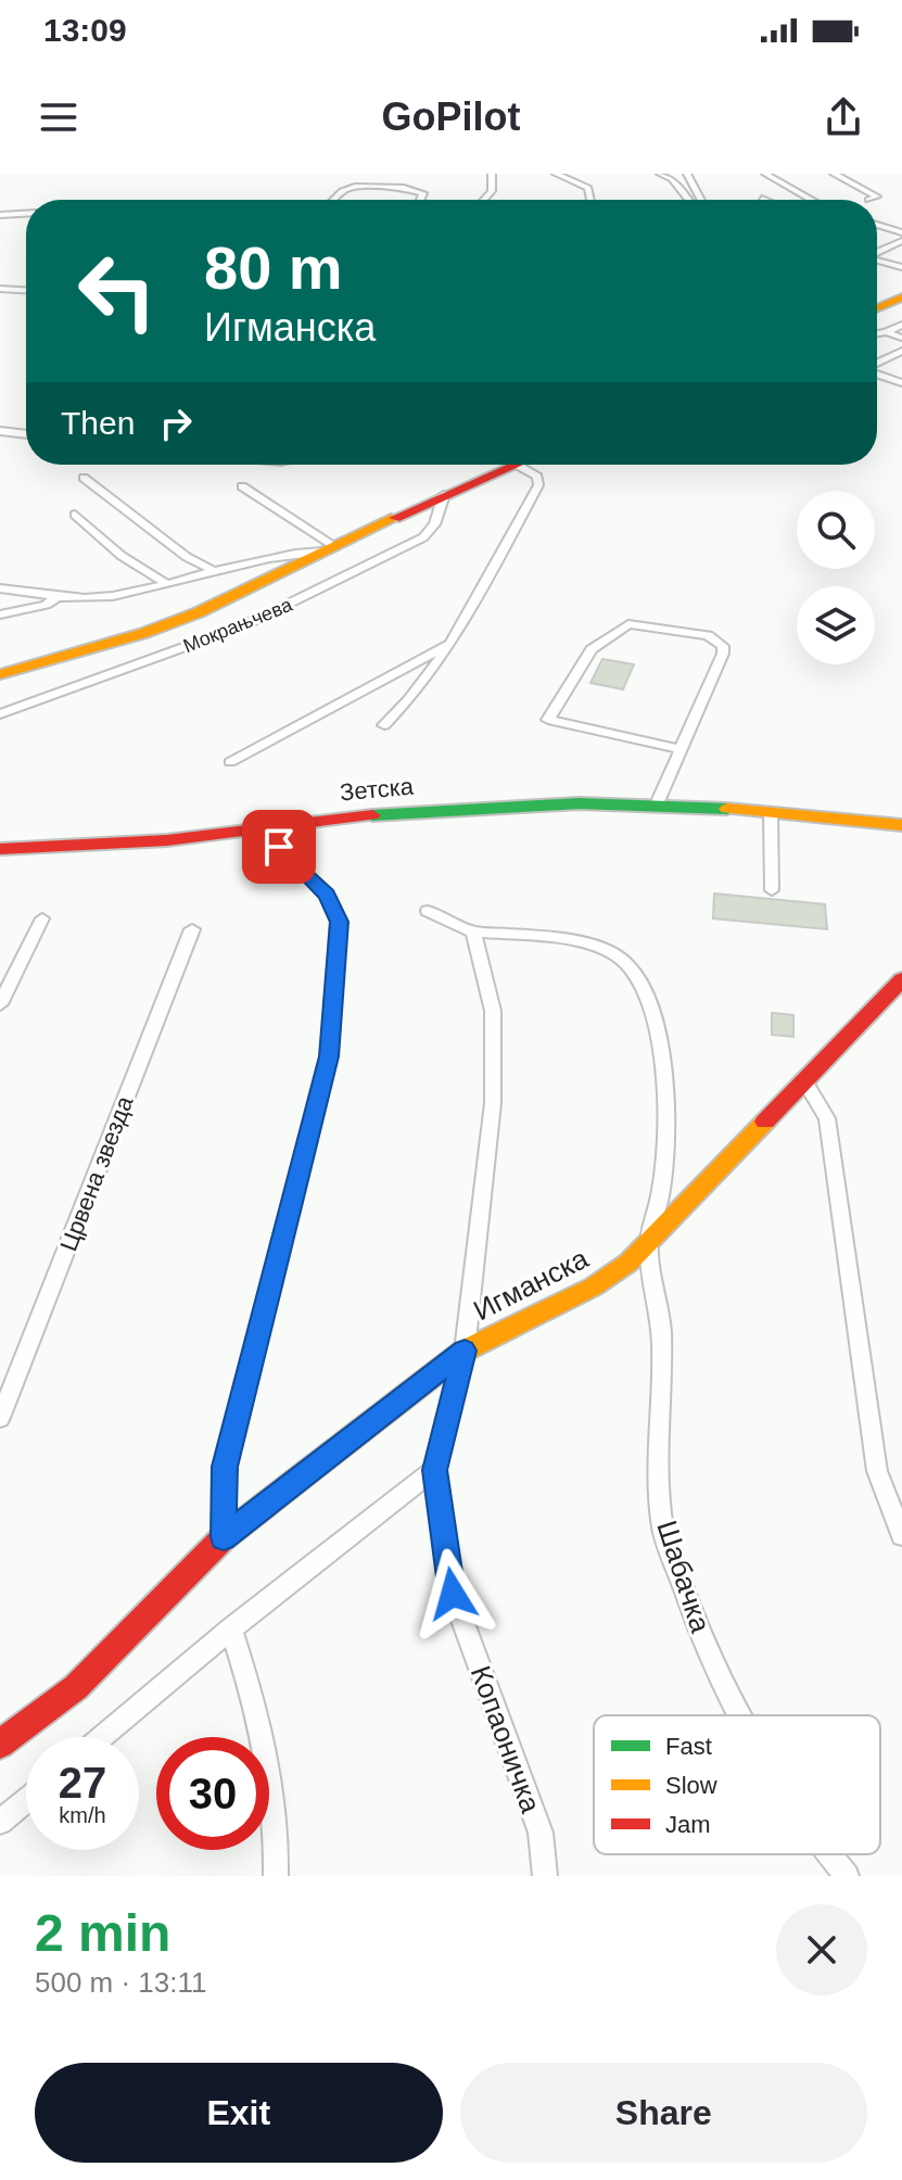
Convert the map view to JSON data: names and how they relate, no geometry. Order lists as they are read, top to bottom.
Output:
{
  "streets": {
    "street": [
      "Мокрањчева",
      "Зетска",
      "Црвена звезда",
      "Игманска",
      "Шабачка",
      "Копаоничка"
    ]
  },
  "crossings": [
    ["Игманска", "Шабачка"],
    ["Игманска", "Копаоничка"],
    ["Шабачка", "Копаоничка"]
  ],
  "legend": ["Fast", "Slow", "Jam"],
  "page": {
    "status": "13:09",
    "header": "GoPilot",
    "turn": ["80 m", "Игманска"],
    "then": "Then",
    "speed": "27 km/h",
    "limit": "30",
    "heading": ["2 min", "500 m · 13:11"],
    "buttons": ["Exit", "Share"]
  }
}
